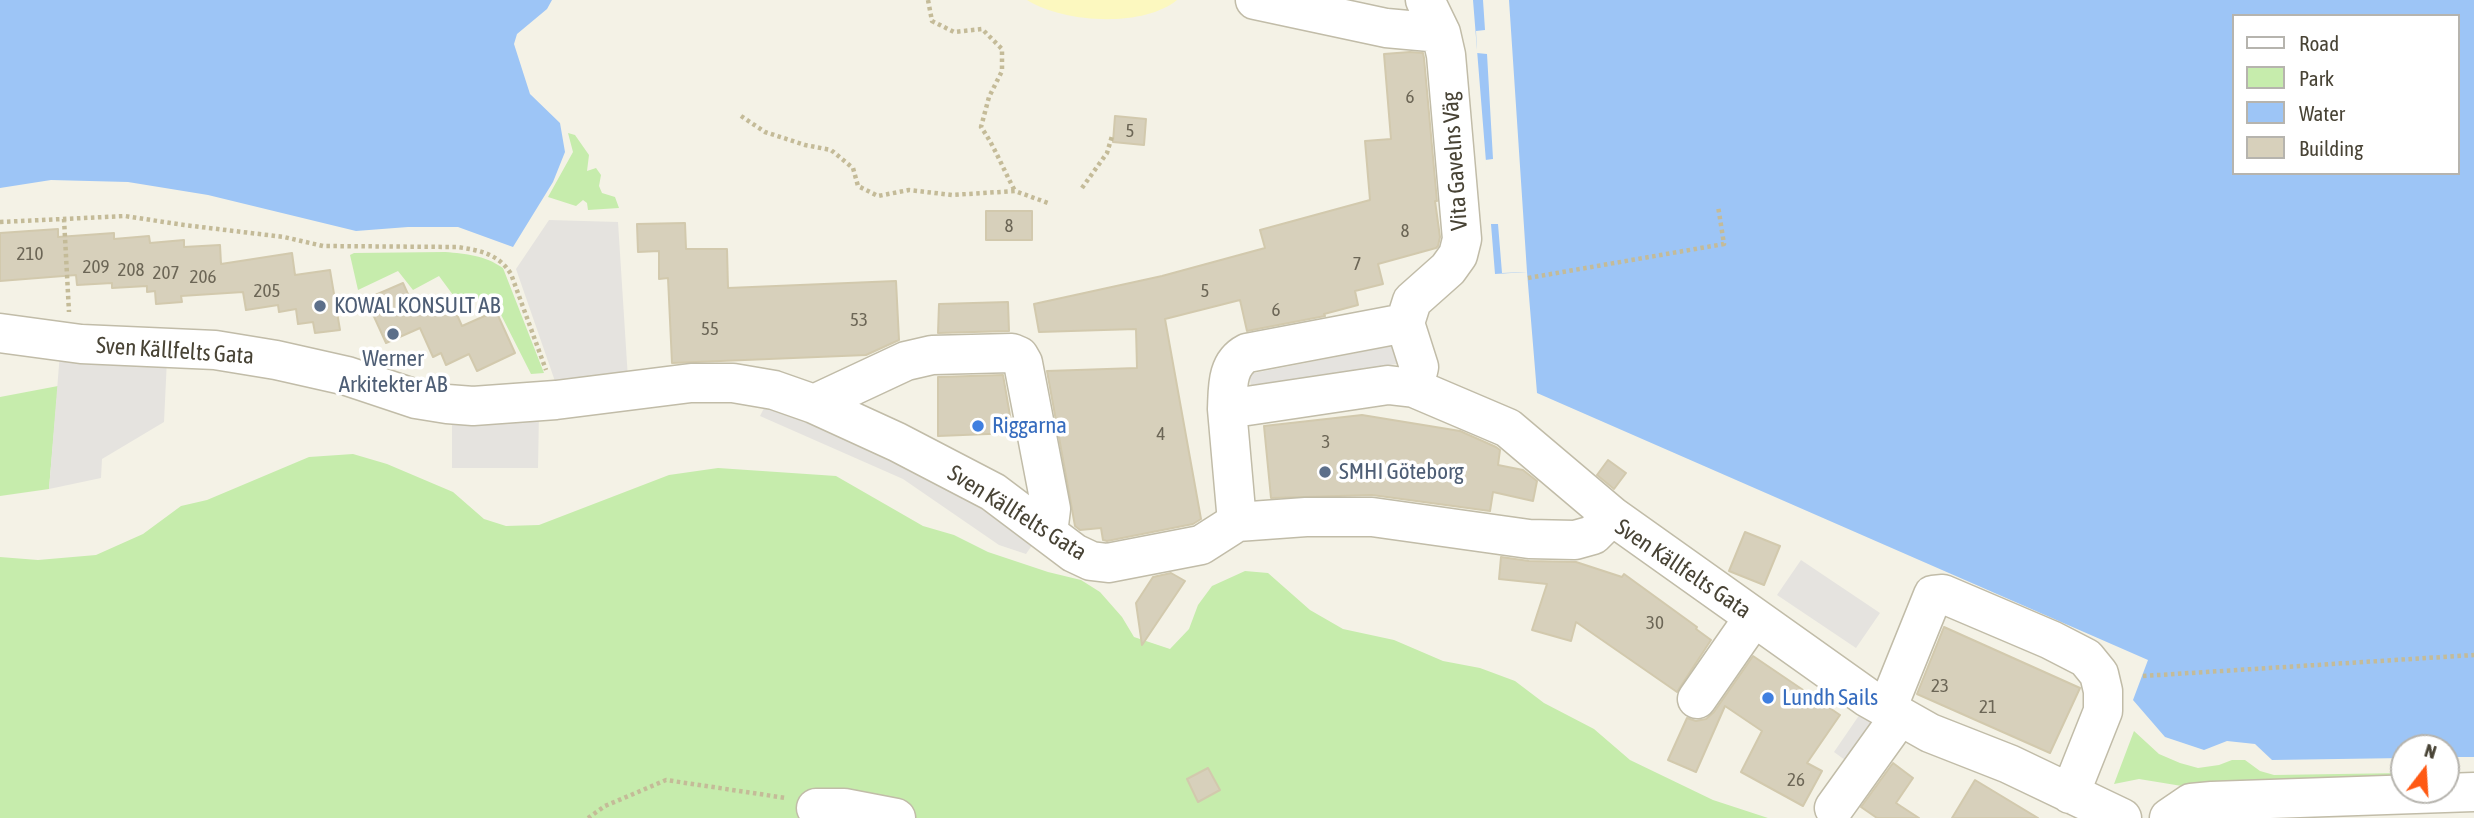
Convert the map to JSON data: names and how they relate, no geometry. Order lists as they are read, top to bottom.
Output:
{
  "streets": {
    "street": ["Vita Gavelns Väg", "Sven Källfelts Gata"]
  },
  "places": [
    "KOWAL KONSULT AB",
    "Werner Arkitekter AB",
    "Riggarna",
    "SMHI Göteborg",
    "Lundh Sails"
  ],
  "house_numbers": [
    "6",
    "5",
    "8",
    "8",
    "210",
    "7",
    "209",
    "208",
    "207",
    "206",
    "205",
    "5",
    "6",
    "53",
    "55",
    "4",
    "3",
    "30",
    "23",
    "21",
    "26"
  ],
  "legend": [
    "Road",
    "Park",
    "Water",
    "Building"
  ],
  "north": "top"
}
